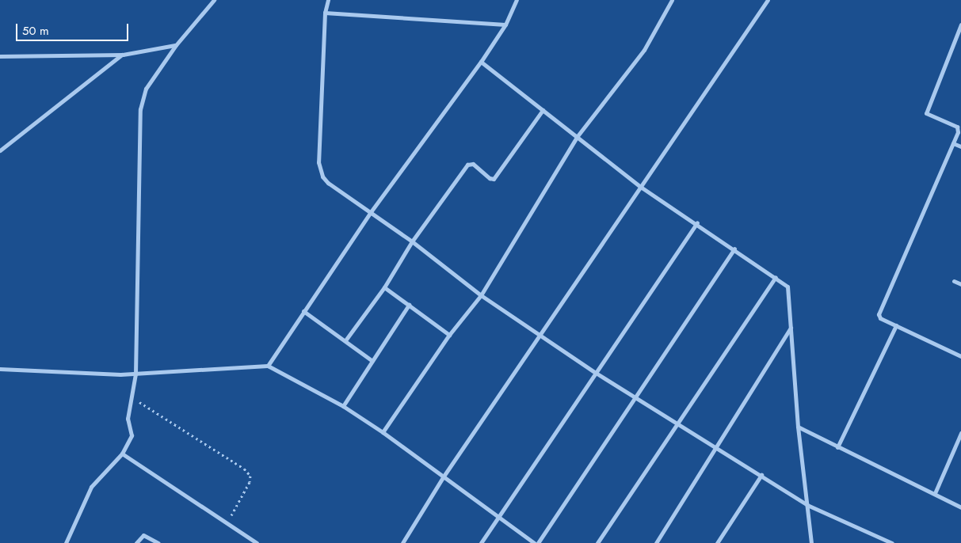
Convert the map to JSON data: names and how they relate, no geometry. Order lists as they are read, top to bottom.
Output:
{
  "scale_bar": "50 m"
}
